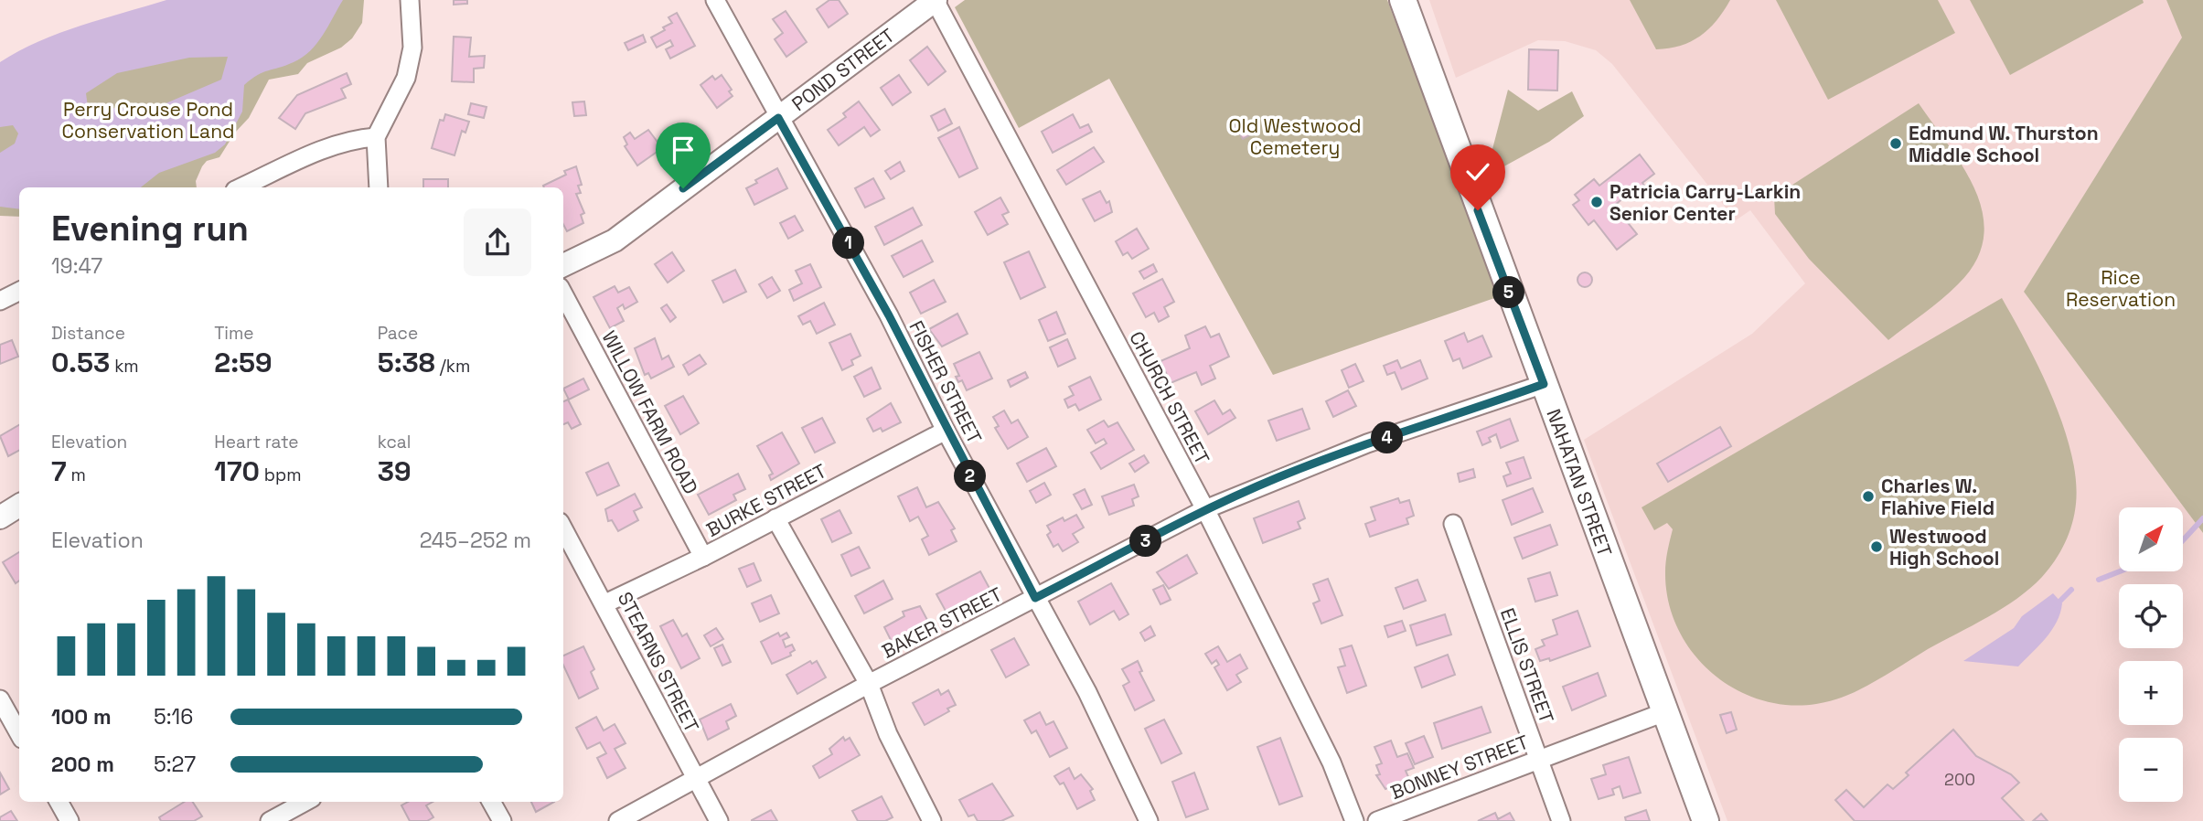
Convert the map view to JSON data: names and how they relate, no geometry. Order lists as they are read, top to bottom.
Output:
{
  "streets": {
    "main road": ["NAHATAN STREET"],
    "street": [
      "POND STREET",
      "FISHER STREET",
      "CHURCH STREET",
      "WILLOW FARM ROAD",
      "BURKE STREET",
      "BAKER STREET",
      "STEARNS STREET",
      "ELLIS STREET",
      "BONNEY STREET"
    ]
  },
  "crossings": [
    ["POND STREET", "FISHER STREET"],
    ["POND STREET", "CHURCH STREET"],
    ["FISHER STREET", "BURKE STREET"],
    ["FISHER STREET", "BAKER STREET"],
    ["CHURCH STREET", "BAKER STREET"],
    ["WILLOW FARM ROAD", "BURKE STREET"],
    ["NAHATAN STREET", "BAKER STREET"],
    ["NAHATAN STREET", "BONNEY STREET"],
    ["BURKE STREET", "STEARNS STREET"],
    ["BAKER STREET", "STEARNS STREET"],
    ["ELLIS STREET", "BONNEY STREET"]
  ],
  "parks": ["Perry Crouse Pond Conservation Land", "Old Westwood Cemetery", "Rice Reservation"],
  "places": [
    "Edmund W. Thurston Middle School",
    "Patricia Carry-Larkin Senior Center",
    "Charles W. Flahive Field",
    "Westwood High School"
  ],
  "house_numbers": ["200"],
  "north": "top right",
  "page": {
    "heading": ["Evening run", "19:47"],
    "pins": [
      "1",
      "5",
      "4",
      "2",
      "3"
    ],
    "stats": [
      ["Distance", "0.53 km"],
      ["Time", "2:59"],
      ["Pace", "5:38 /km"],
      ["Elevation", "7 m"],
      ["Heart rate", "170 bpm"],
      ["kcal", "39"]
    ],
    "map_buttons": ["+", "−"],
    "chart": ["Elevation", "245–252 m"],
    "list": [
      {
        "name": "100 m",
        "note": "5:16"
      },
      {
        "name": "200 m",
        "note": "5:27"
      }
    ]
  }
}
